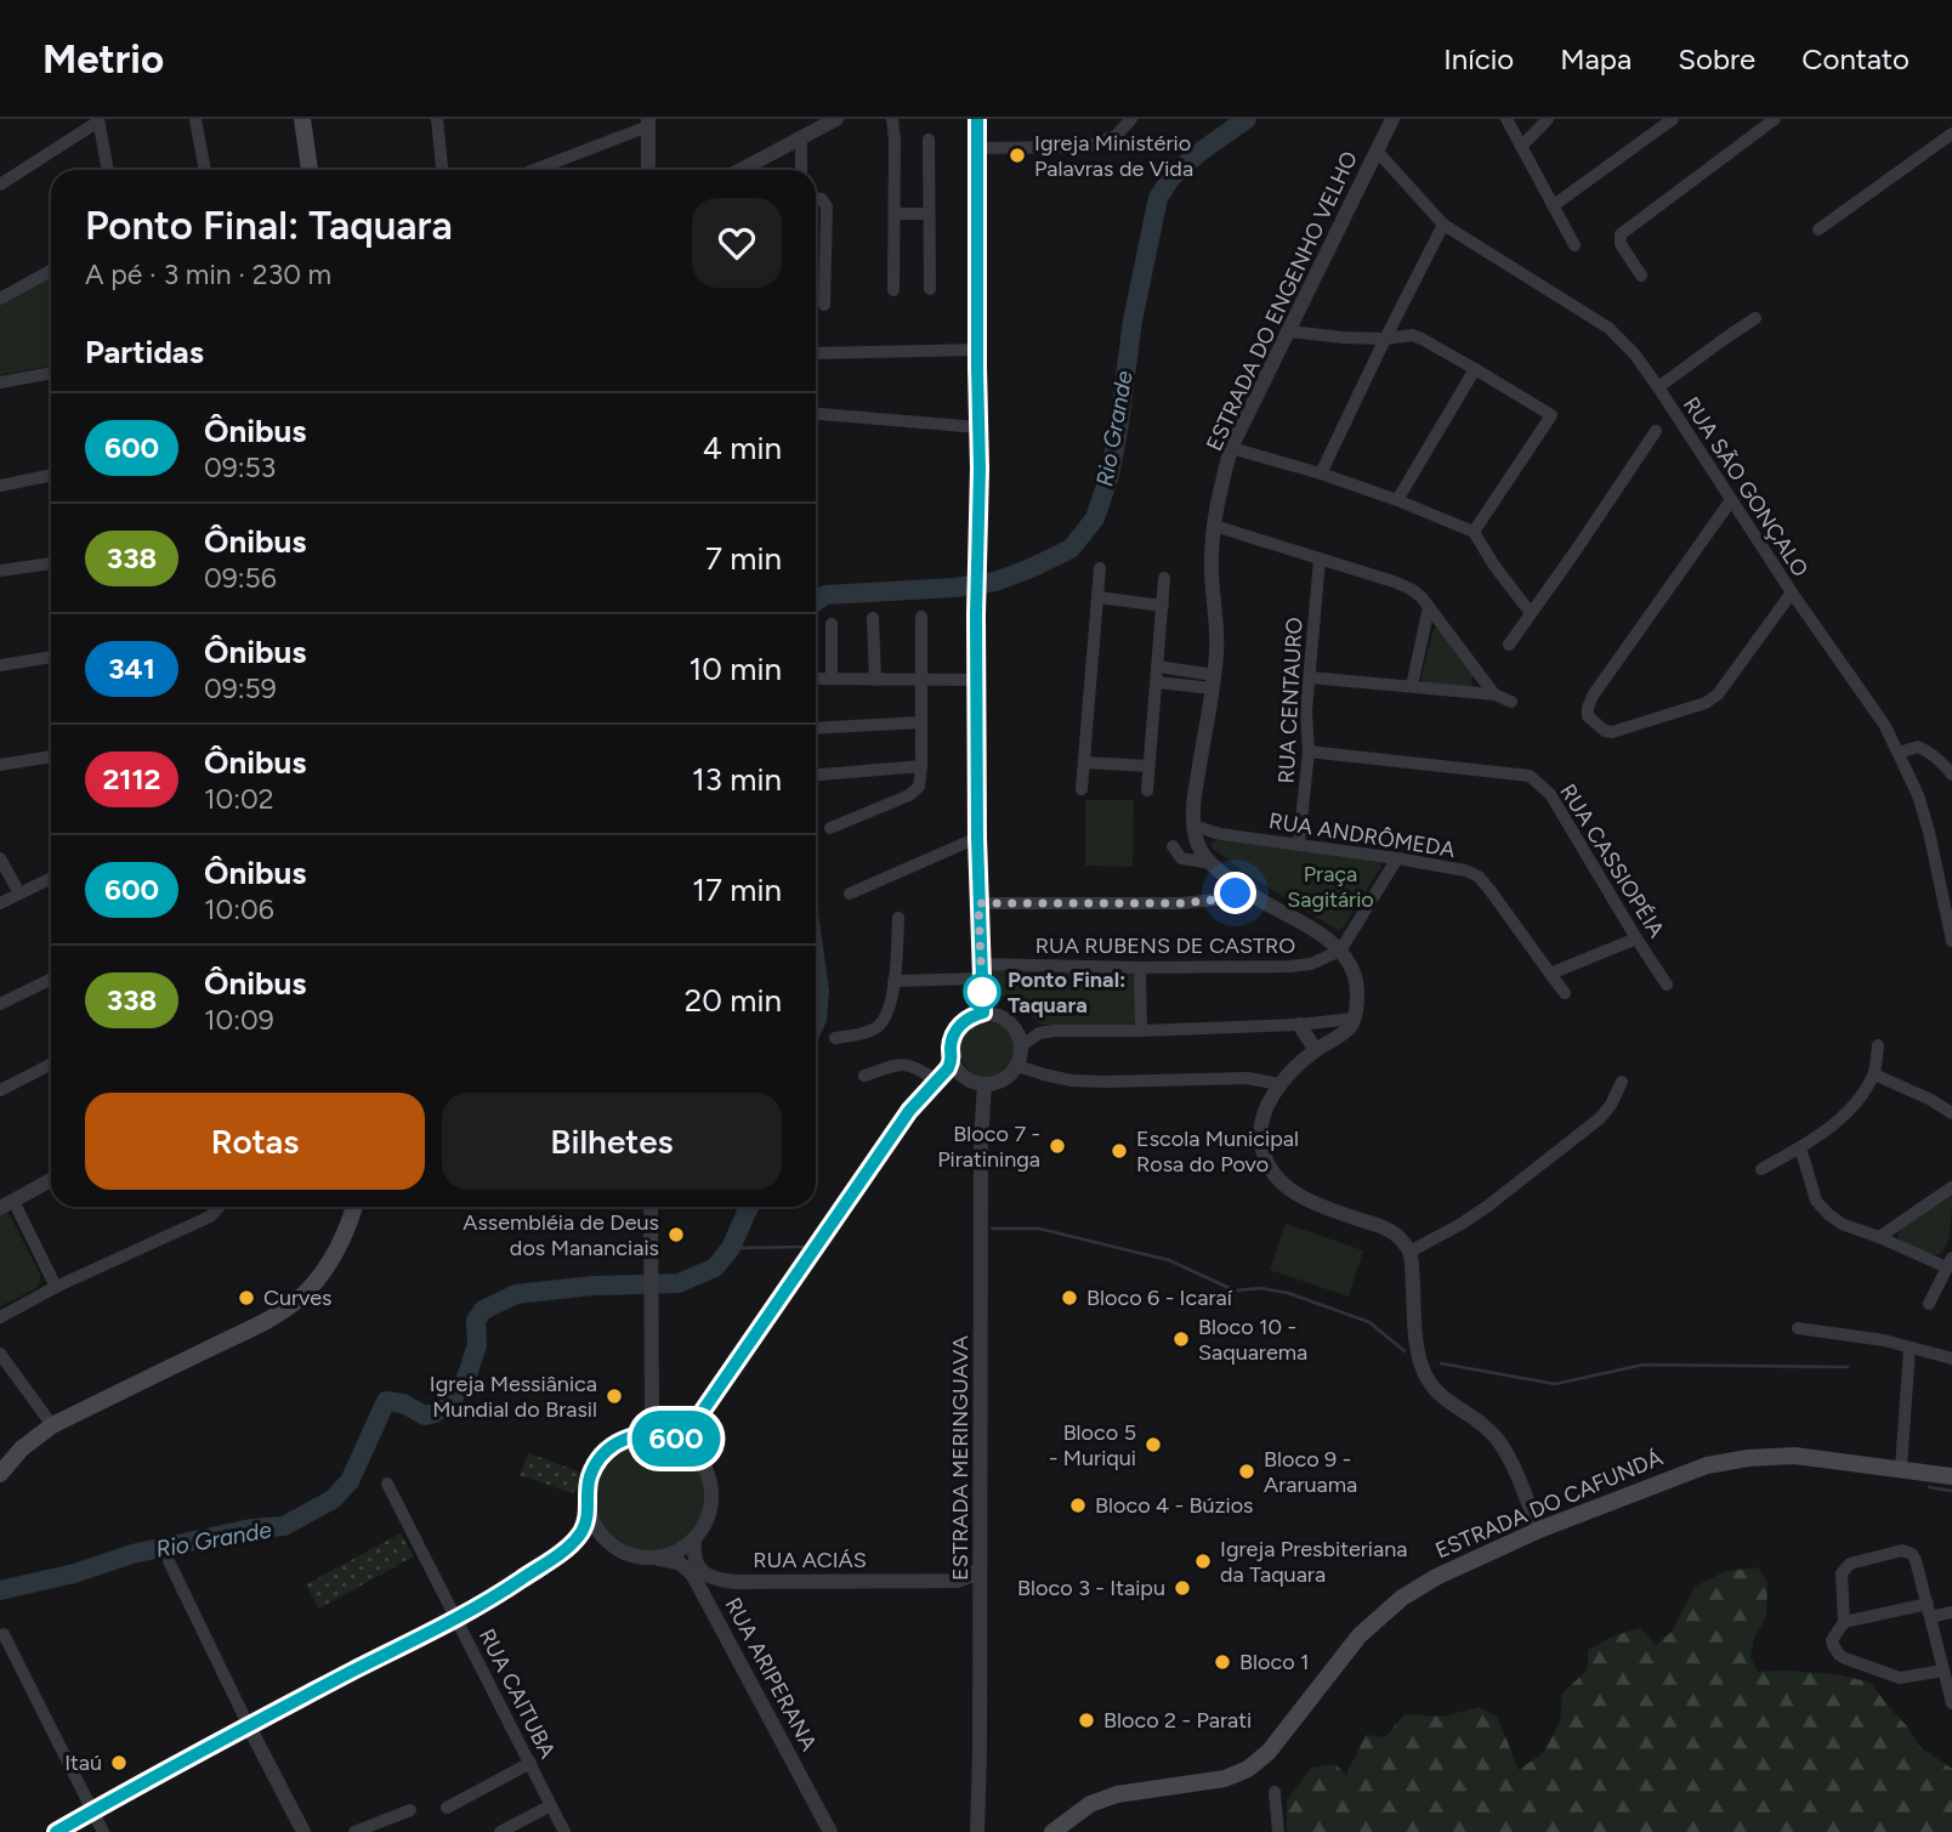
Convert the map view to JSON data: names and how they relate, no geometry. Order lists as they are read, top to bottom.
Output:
{
  "streets": {
    "main road": ["ESTRADA DO CAFUNDÁ"],
    "street": [
      "ESTRADA DO ENGENHO VELHO",
      "RUA SÃO GONÇALO",
      "RUA CENTAURO",
      "RUA ANDRÔMEDA",
      "RUA CASSIOPÉIA",
      "RUA RUBENS DE CASTRO",
      "ESTRADA MERINGUAVA",
      "RUA ACIÁS",
      "RUA ARIPERANA",
      "RUA CAITUBA"
    ]
  },
  "crossings": [
    ["ESTRADA DO ENGENHO VELHO", "RUA SÃO GONÇALO"],
    ["ESTRADA DO ENGENHO VELHO", "RUA ANDRÔMEDA"],
    ["ESTRADA DO ENGENHO VELHO", "RUA RUBENS DE CASTRO"],
    ["RUA CENTAURO", "RUA ANDRÔMEDA"],
    ["RUA CENTAURO", "RUA CASSIOPÉIA"],
    ["ESTRADA MERINGUAVA", "RUA ACIÁS"],
    ["RUA ACIÁS", "RUA ARIPERANA"]
  ],
  "water": ["Rio Grande"],
  "parks": ["Praça Sagitário"],
  "places": [
    "Igreja Ministério Palavras de Vida",
    "Ponto Final: Taquara",
    "Bloco 7 - Piratininga",
    "Escola Municipal Rosa do Povo",
    "Assembléia de Deus dos Mananciais",
    "Curves",
    "Bloco 6 - Icaraí",
    "Bloco 10 - Saquarema",
    "Igreja Messiânica Mundial do Brasil",
    "Bloco 5 - Muriqui",
    "Bloco 9 - Araruama",
    "Bloco 4 - Búzios",
    "Igreja Presbiteriana da Taquara",
    "Bloco 3 - Itaipu",
    "Bloco 1",
    "Bloco 2 - Parati",
    "Itaú"
  ],
  "lines": ["bus line 600"],
  "page": {
    "header": "Metrio",
    "nav": [
      "Início",
      "Mapa",
      "Sobre",
      "Contato"
    ],
    "on_map": "600",
    "heading": [
      ["Ponto Final: Taquara", "A pé · 3 min · 230 m"],
      "Partidas"
    ],
    "list": [
      {
        "mark": "600",
        "name": "Ônibus",
        "note": "09:53",
        "value": "4 min"
      },
      {
        "mark": "338",
        "name": "Ônibus",
        "note": "09:56",
        "value": "7 min"
      },
      {
        "mark": "341",
        "name": "Ônibus",
        "note": "09:59",
        "value": "10 min"
      },
      {
        "mark": "2112",
        "name": "Ônibus",
        "note": "10:02",
        "value": "13 min"
      },
      {
        "mark": "600",
        "name": "Ônibus",
        "note": "10:06",
        "value": "17 min"
      },
      {
        "mark": "338",
        "name": "Ônibus",
        "note": "10:09",
        "value": "20 min"
      }
    ],
    "buttons": ["Rotas", "Bilhetes"]
  }
}
